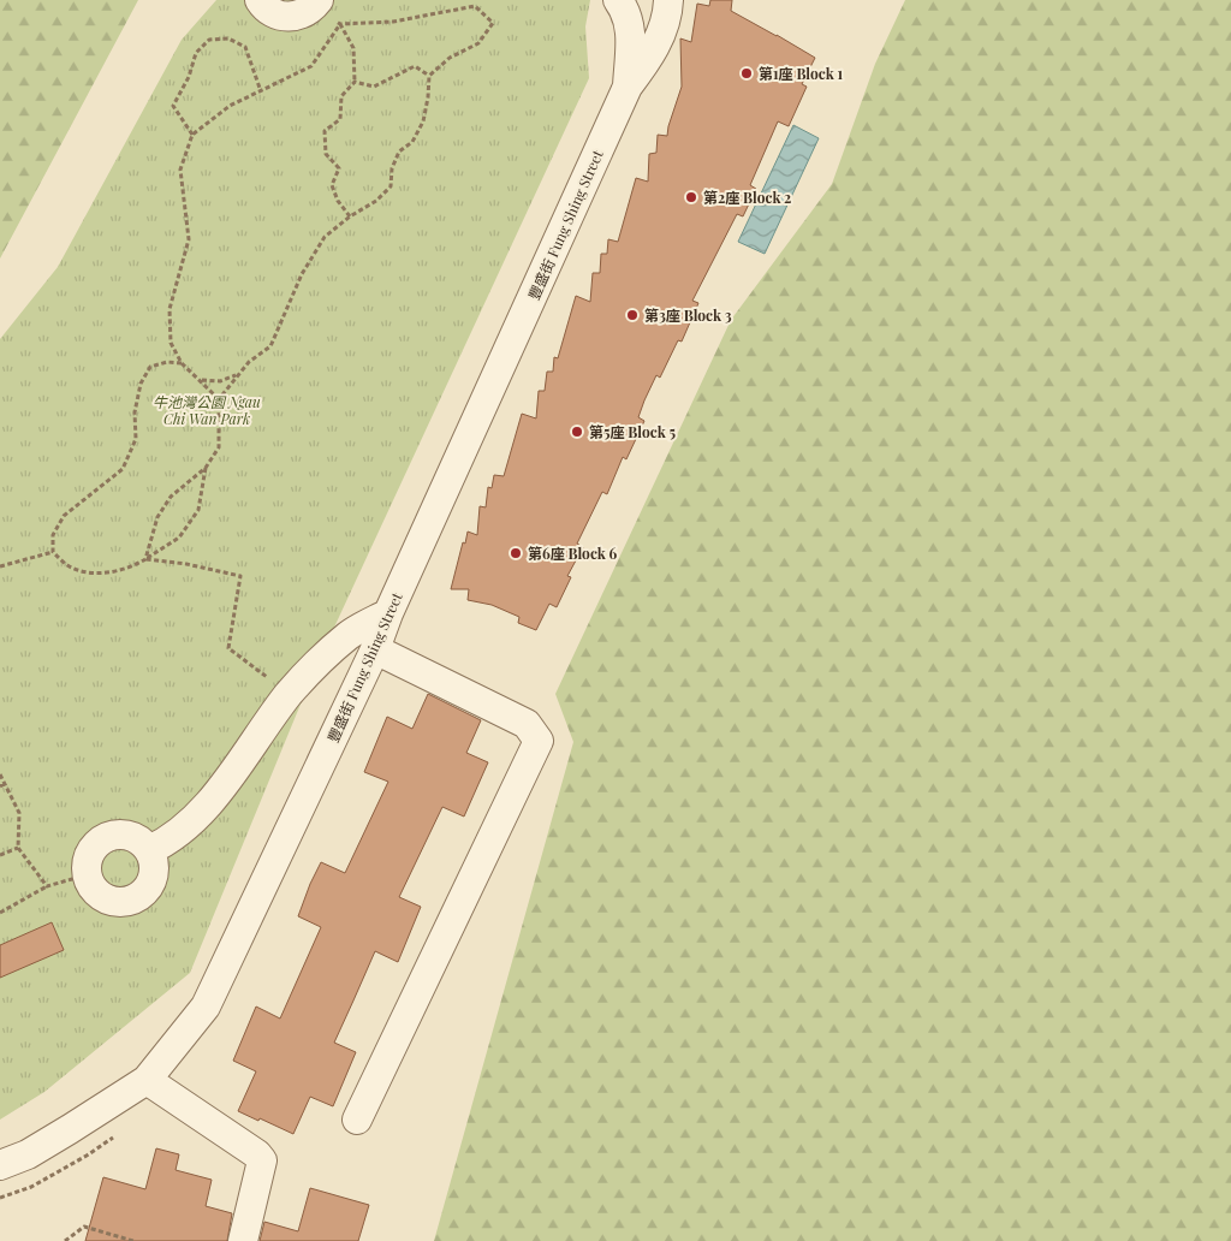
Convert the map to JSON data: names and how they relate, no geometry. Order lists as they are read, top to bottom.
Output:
{
  "streets": {
    "street": ["豐盛街 Fung Shing Street"]
  },
  "parks": ["牛池灣公園 Ngau Chi Wan Park"],
  "places": [
    "第1座 Block 1",
    "第2座 Block 2",
    "第3座 Block 3",
    "第5座 Block 5",
    "第6座 Block 6"
  ]
}
